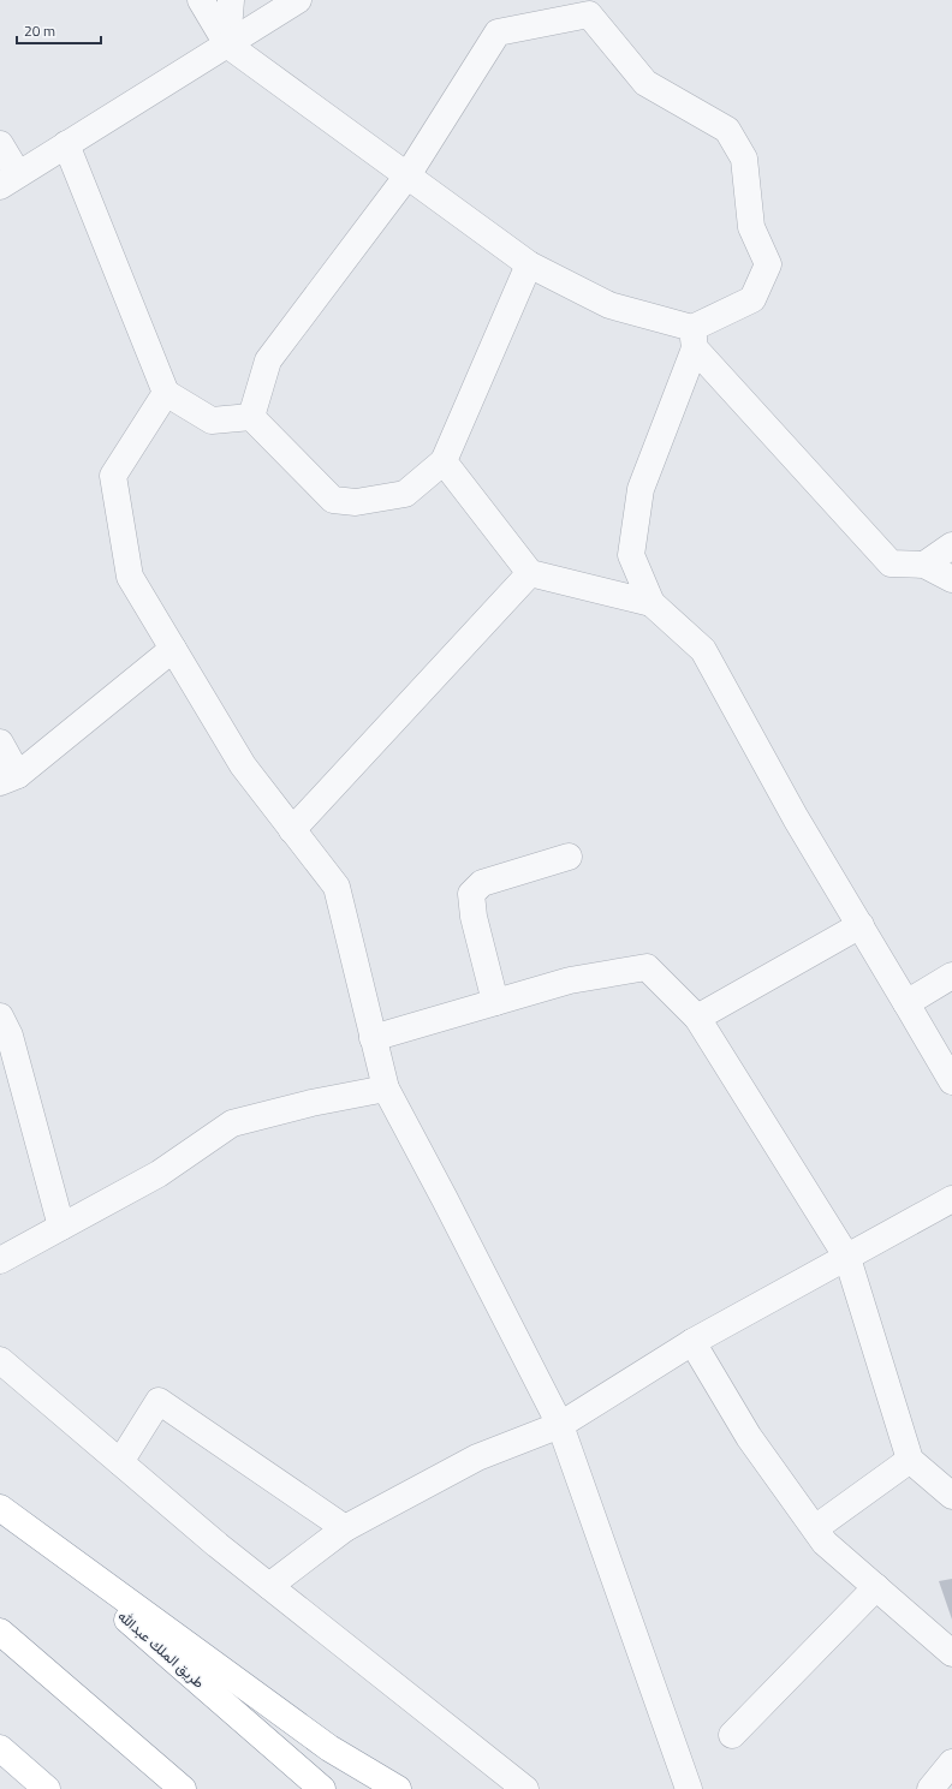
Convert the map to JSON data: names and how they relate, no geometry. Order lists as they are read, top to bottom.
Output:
{
  "streets": {
    "main road": ["طريق الملك عبدالله"]
  },
  "scale_bar": "20 m"
}
